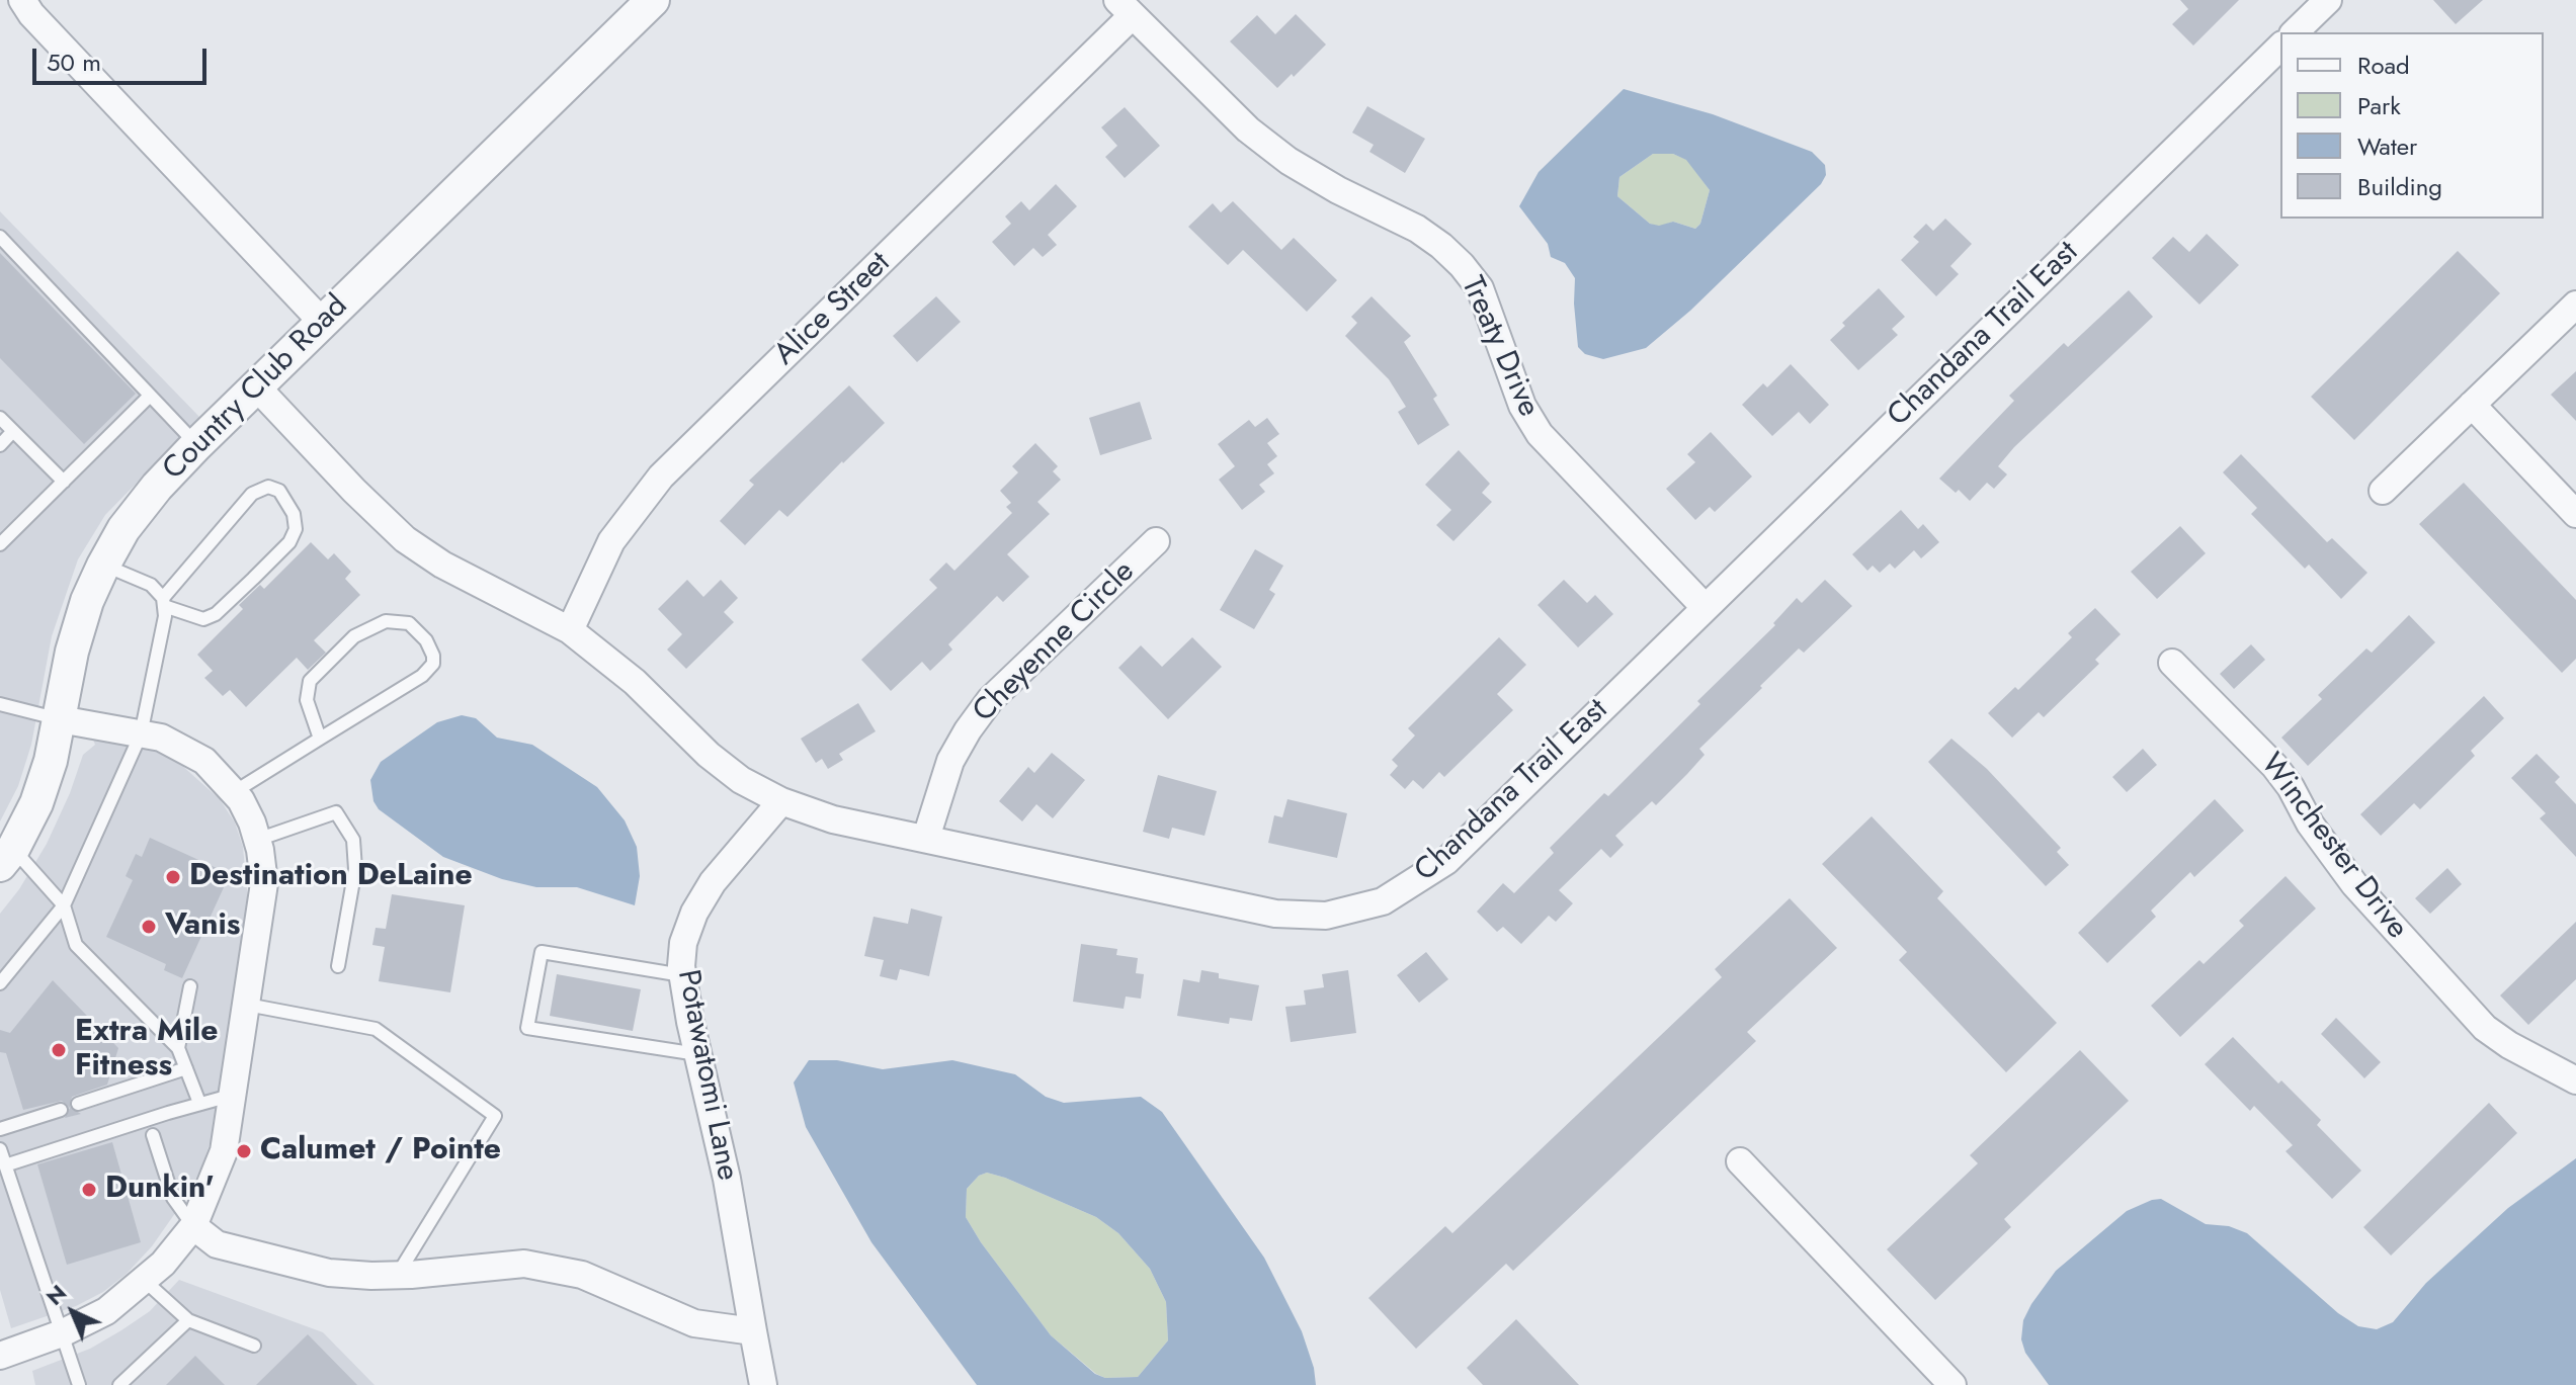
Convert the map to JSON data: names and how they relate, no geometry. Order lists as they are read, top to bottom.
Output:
{
  "streets": {
    "street": [
      "Alice Street",
      "Chandana Trail East",
      "Treaty Drive",
      "Country Club Road",
      "Cheyenne Circle",
      "Winchester Drive",
      "Potawatomi Lane"
    ]
  },
  "crossings": [
    ["Alice Street", "Chandana Trail East"],
    ["Alice Street", "Treaty Drive"],
    ["Chandana Trail East", "Treaty Drive"],
    ["Chandana Trail East", "Country Club Road"],
    ["Chandana Trail East", "Cheyenne Circle"],
    ["Chandana Trail East", "Potawatomi Lane"]
  ],
  "places": [
    "Destination DeLaine",
    "Vanis",
    "Extra Mile Fitness",
    "Calumet / Pointe",
    "Dunkin'"
  ],
  "legend": [
    "Road",
    "Park",
    "Water",
    "Building"
  ],
  "scale_bar": "50 m",
  "north": "top left"
}
